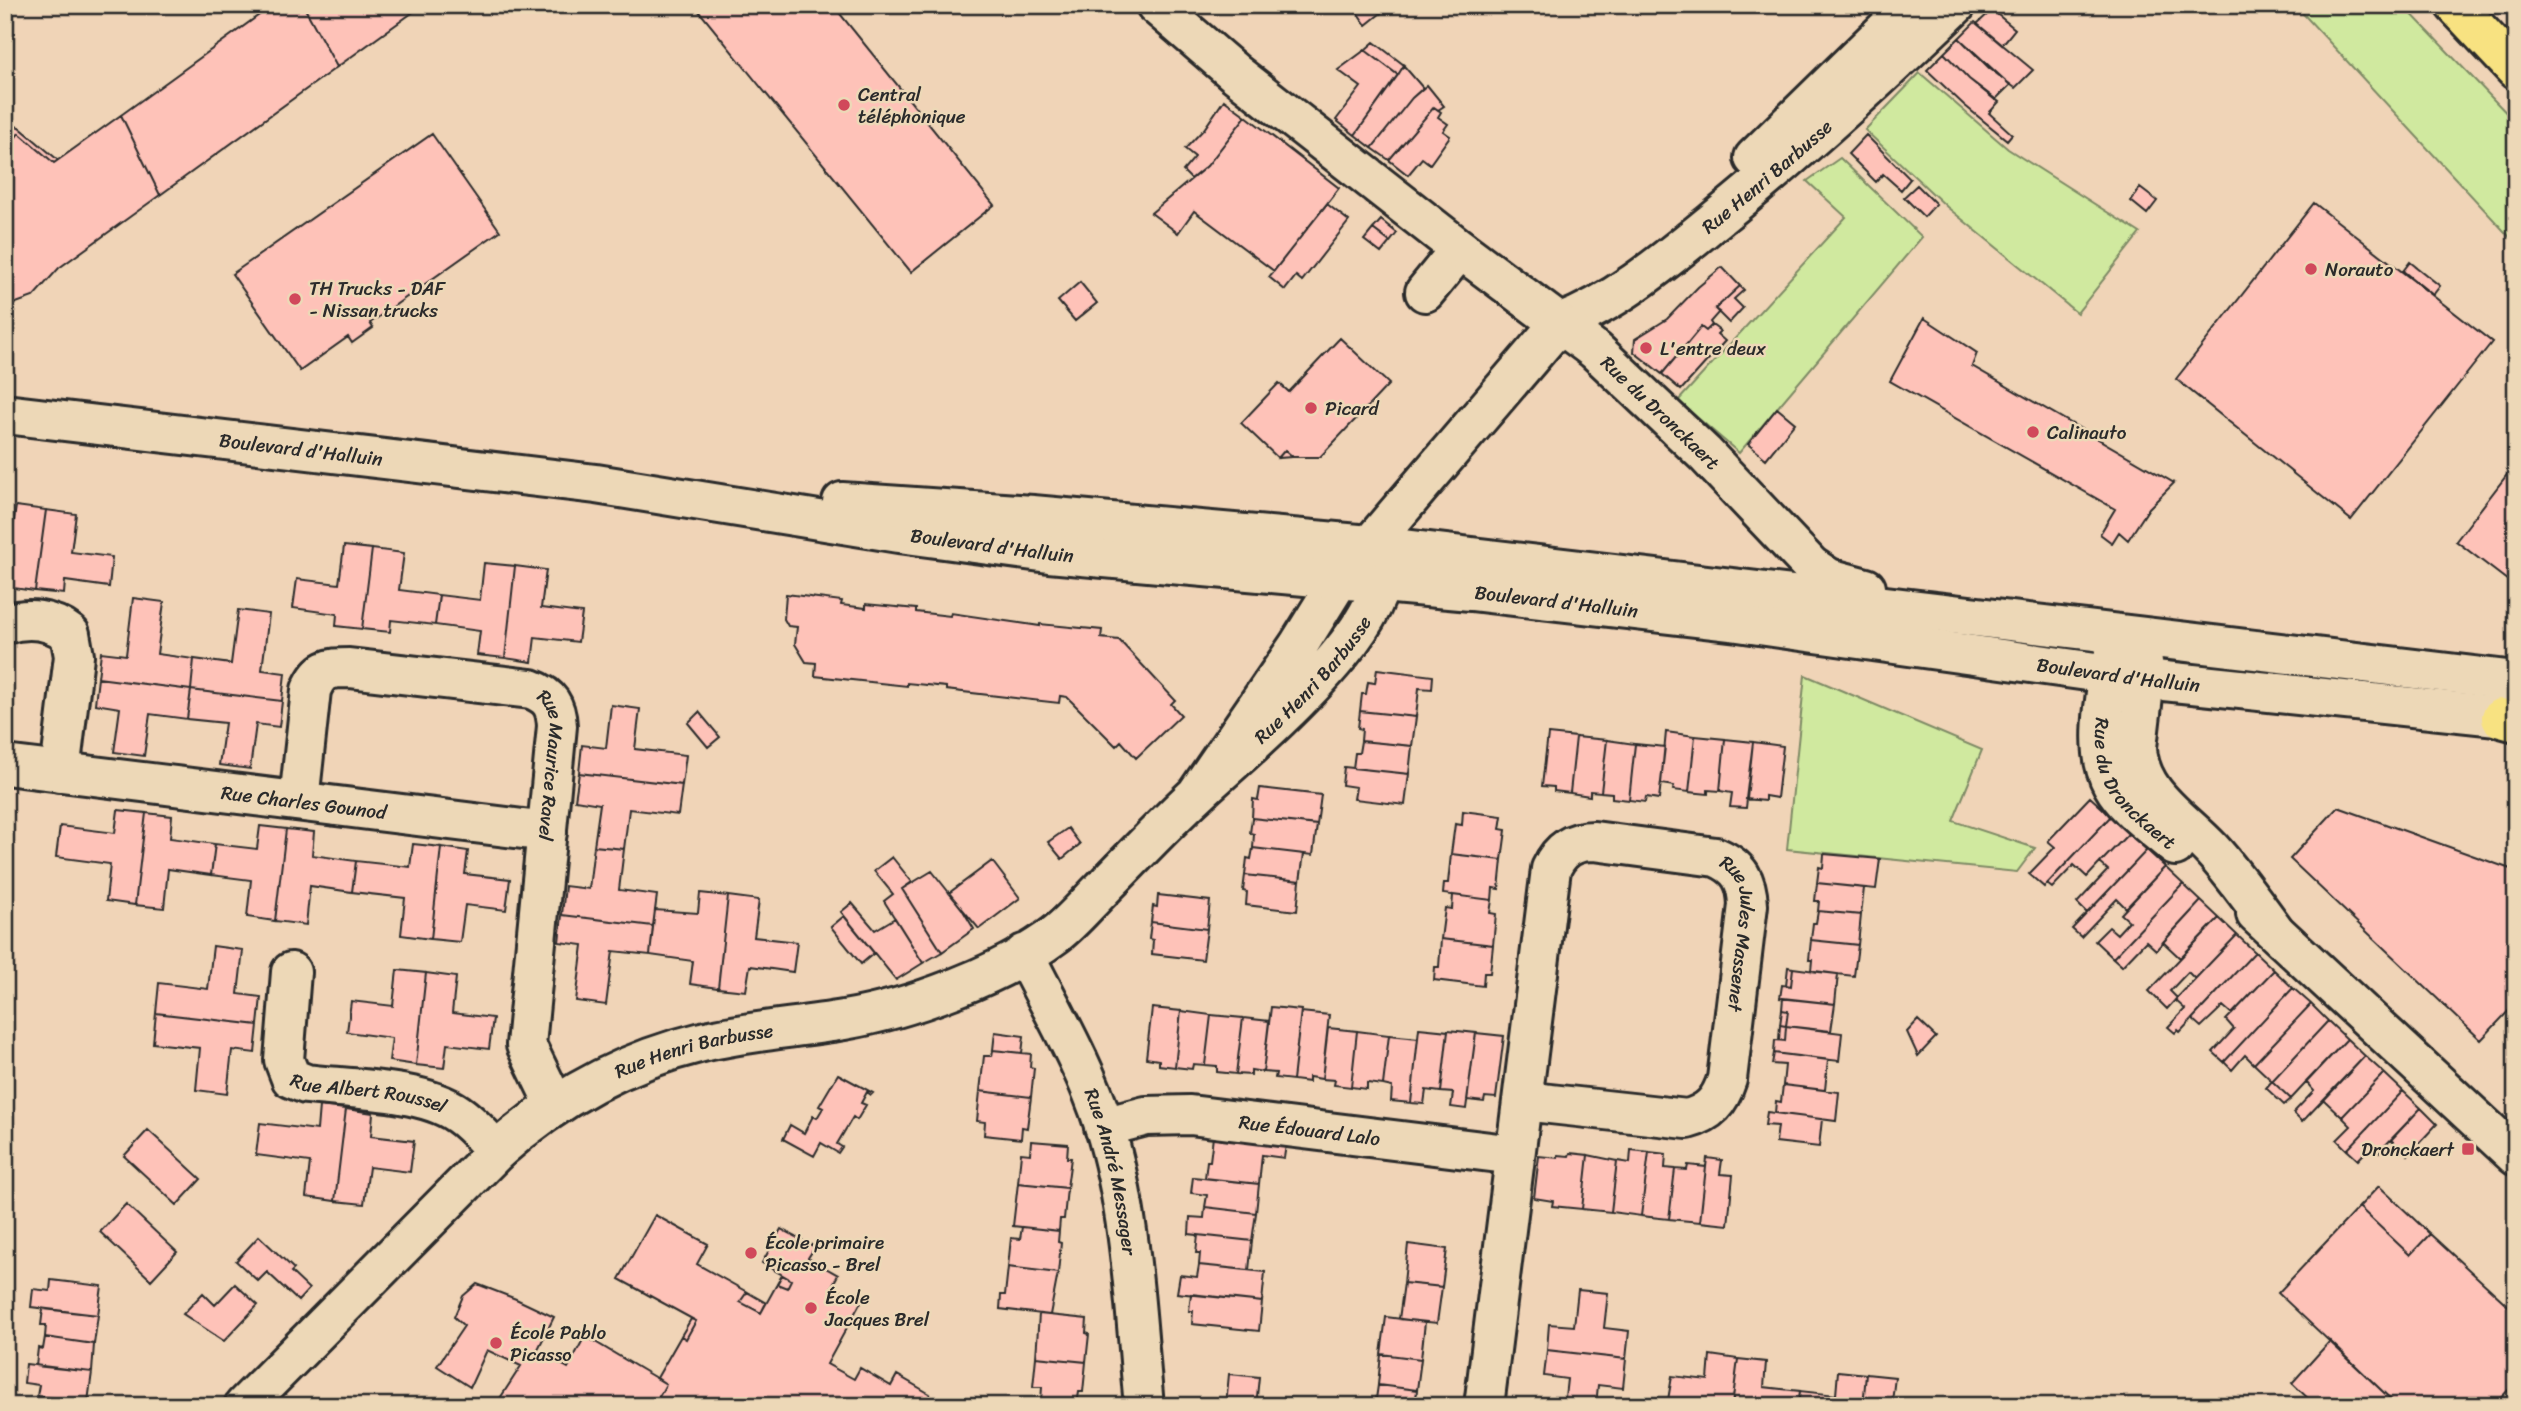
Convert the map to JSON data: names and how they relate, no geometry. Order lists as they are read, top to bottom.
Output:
{
  "streets": {
    "street": [
      "Rue Henri Barbusse",
      "Rue du Dronckaert",
      "Boulevard d'Halluin",
      "Rue Maurice Ravel",
      "Rue Charles Gounod",
      "Rue Jules Massenet",
      "Rue Albert Roussel",
      "Rue Édouard Lalo",
      "Rue André Messager"
    ]
  },
  "crossings": [
    ["Rue Henri Barbusse", "Rue du Dronckaert"],
    ["Rue Henri Barbusse", "Boulevard d'Halluin"],
    ["Rue Henri Barbusse", "Rue Maurice Ravel"],
    ["Rue Henri Barbusse", "Rue Albert Roussel"],
    ["Rue Henri Barbusse", "Rue André Messager"],
    ["Rue du Dronckaert", "Boulevard d'Halluin"],
    ["Rue Maurice Ravel", "Rue Charles Gounod"],
    ["Rue Jules Massenet", "Rue Édouard Lalo"],
    ["Rue Édouard Lalo", "Rue André Messager"]
  ],
  "places": {
    "other": [
      "Central téléphonique",
      "Norauto",
      "TH Trucks - DAF - Nissan trucks",
      "L'entre deux",
      "Picard",
      "Calinauto",
      "École primaire Picasso - Brel",
      "École Jacques Brel",
      "École Pablo Picasso"
    ],
    "transit": ["Dronckaert"]
  }
}
